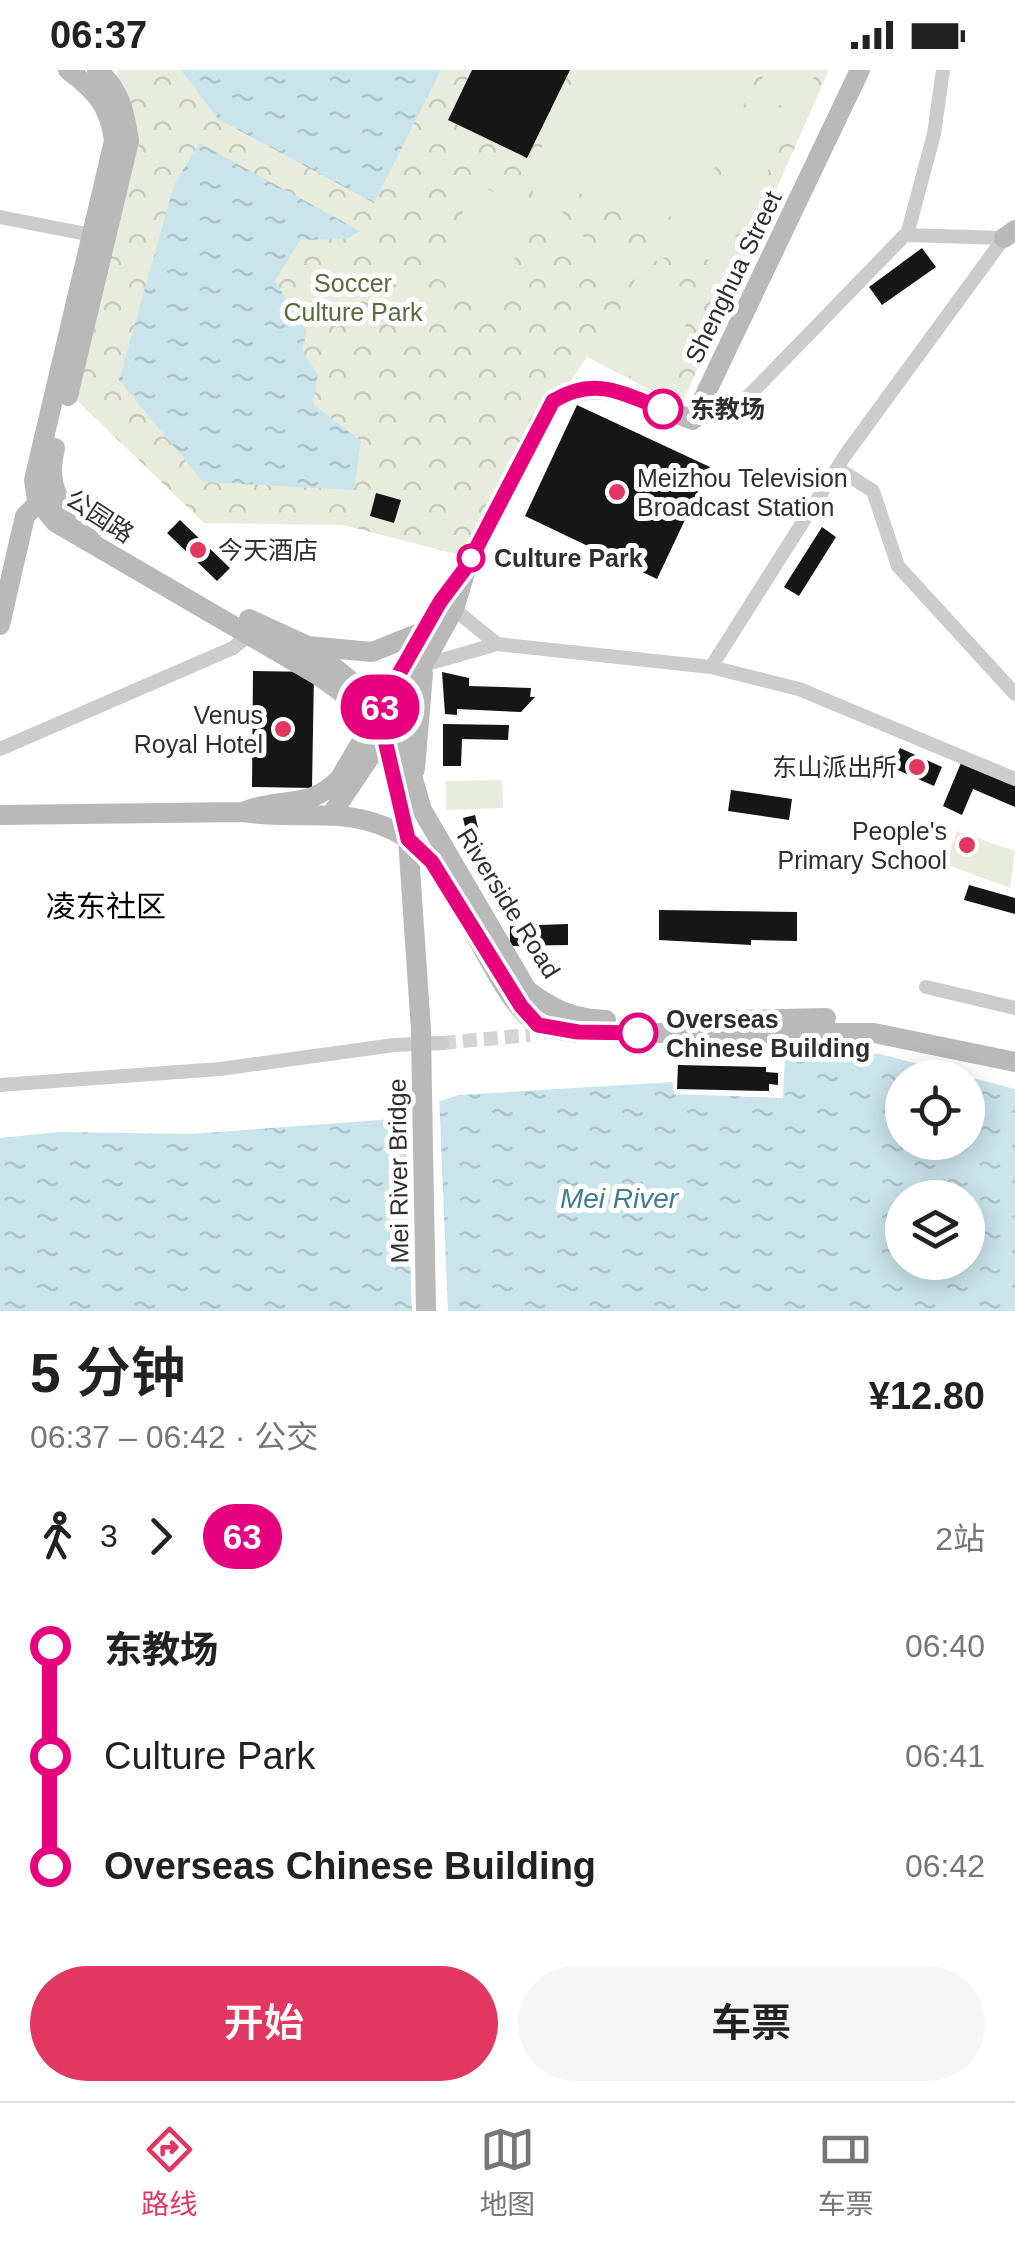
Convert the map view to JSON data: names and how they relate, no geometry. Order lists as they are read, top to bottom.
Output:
{
  "streets": {
    "main road": [
      "Shenghua Street",
      "公园路",
      "Riverside Road",
      "Mei River Bridge"
    ]
  },
  "crossings": [
    ["公园路", "Riverside Road"]
  ],
  "districts": ["凌东社区"],
  "water": ["Mei River"],
  "parks": ["Soccer Culture Park"],
  "places": [
    "东教场",
    "Meizhou Television Broadcast Station",
    "今天酒店",
    "Culture Park",
    "Venus Royal Hotel",
    "东山派出所",
    "People's Primary School",
    "Overseas Chinese Building"
  ],
  "lines": ["bus line 63"],
  "page": {
    "status": "06:37",
    "on_map": "63",
    "heading": ["5 分钟", "06:37 – 06:42 · 公交", "¥12.80"],
    "legs": ["3", "63", "2站"],
    "list": [
      {
        "name": "东教场",
        "value": "06:40"
      },
      {
        "name": "Culture Park",
        "value": "06:41"
      },
      {
        "name": "Overseas Chinese Building",
        "value": "06:42"
      }
    ],
    "buttons": ["开始", "车票"],
    "tabs": ["路线", "地图", "车票"]
  }
}
